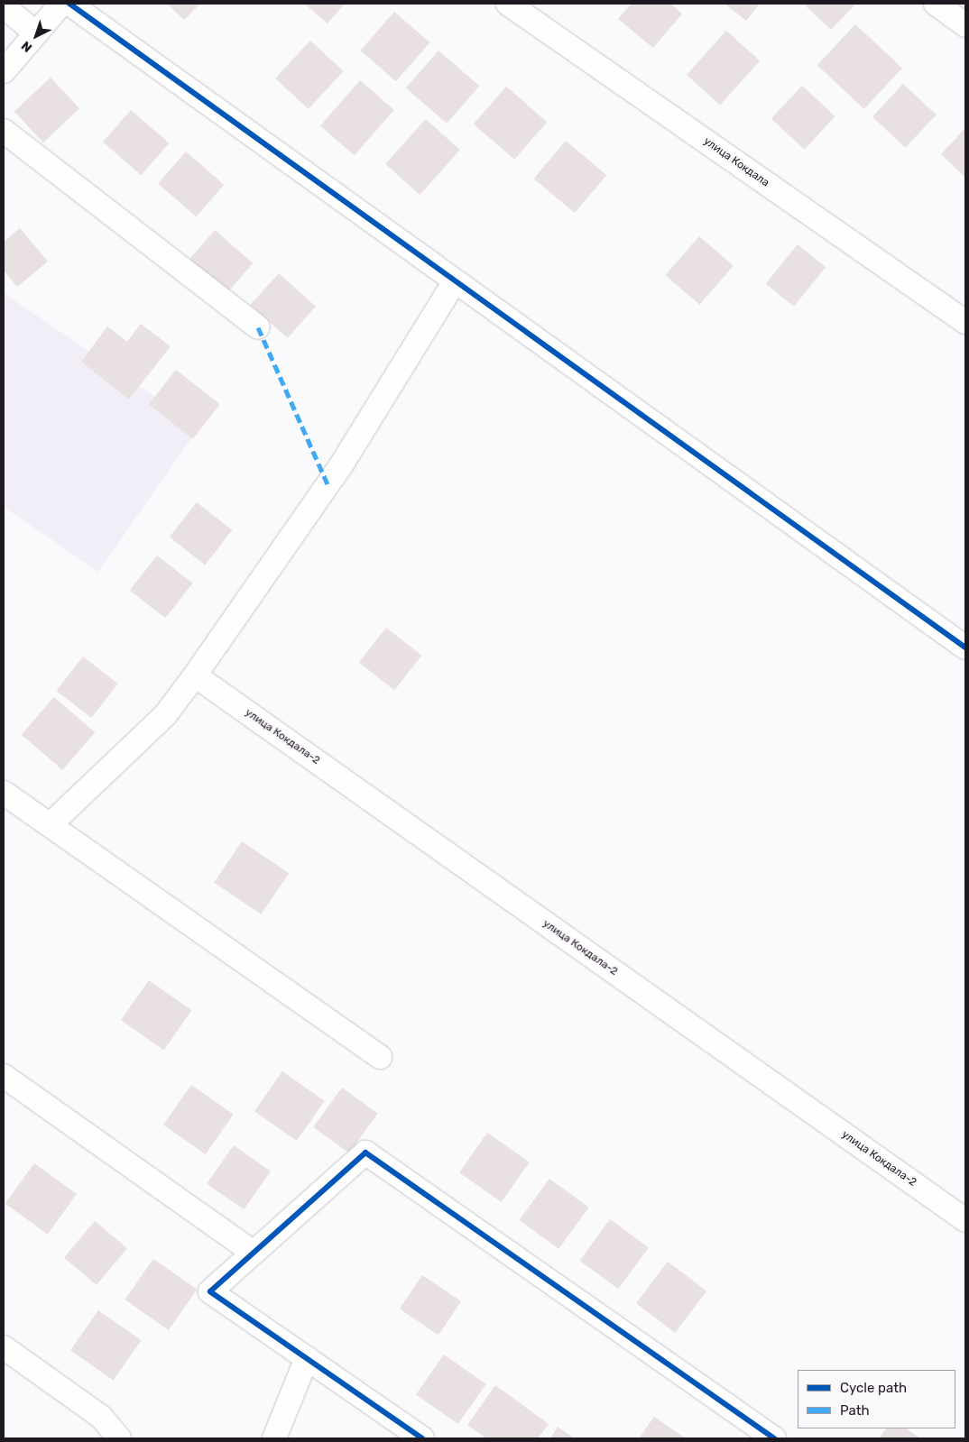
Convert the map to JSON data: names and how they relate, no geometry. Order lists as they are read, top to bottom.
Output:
{
  "streets": {
    "street": ["улица Кокдала", "улица Кокдала-2"]
  },
  "legend": ["Cycle path", "Path"],
  "north": "bottom left"
}
